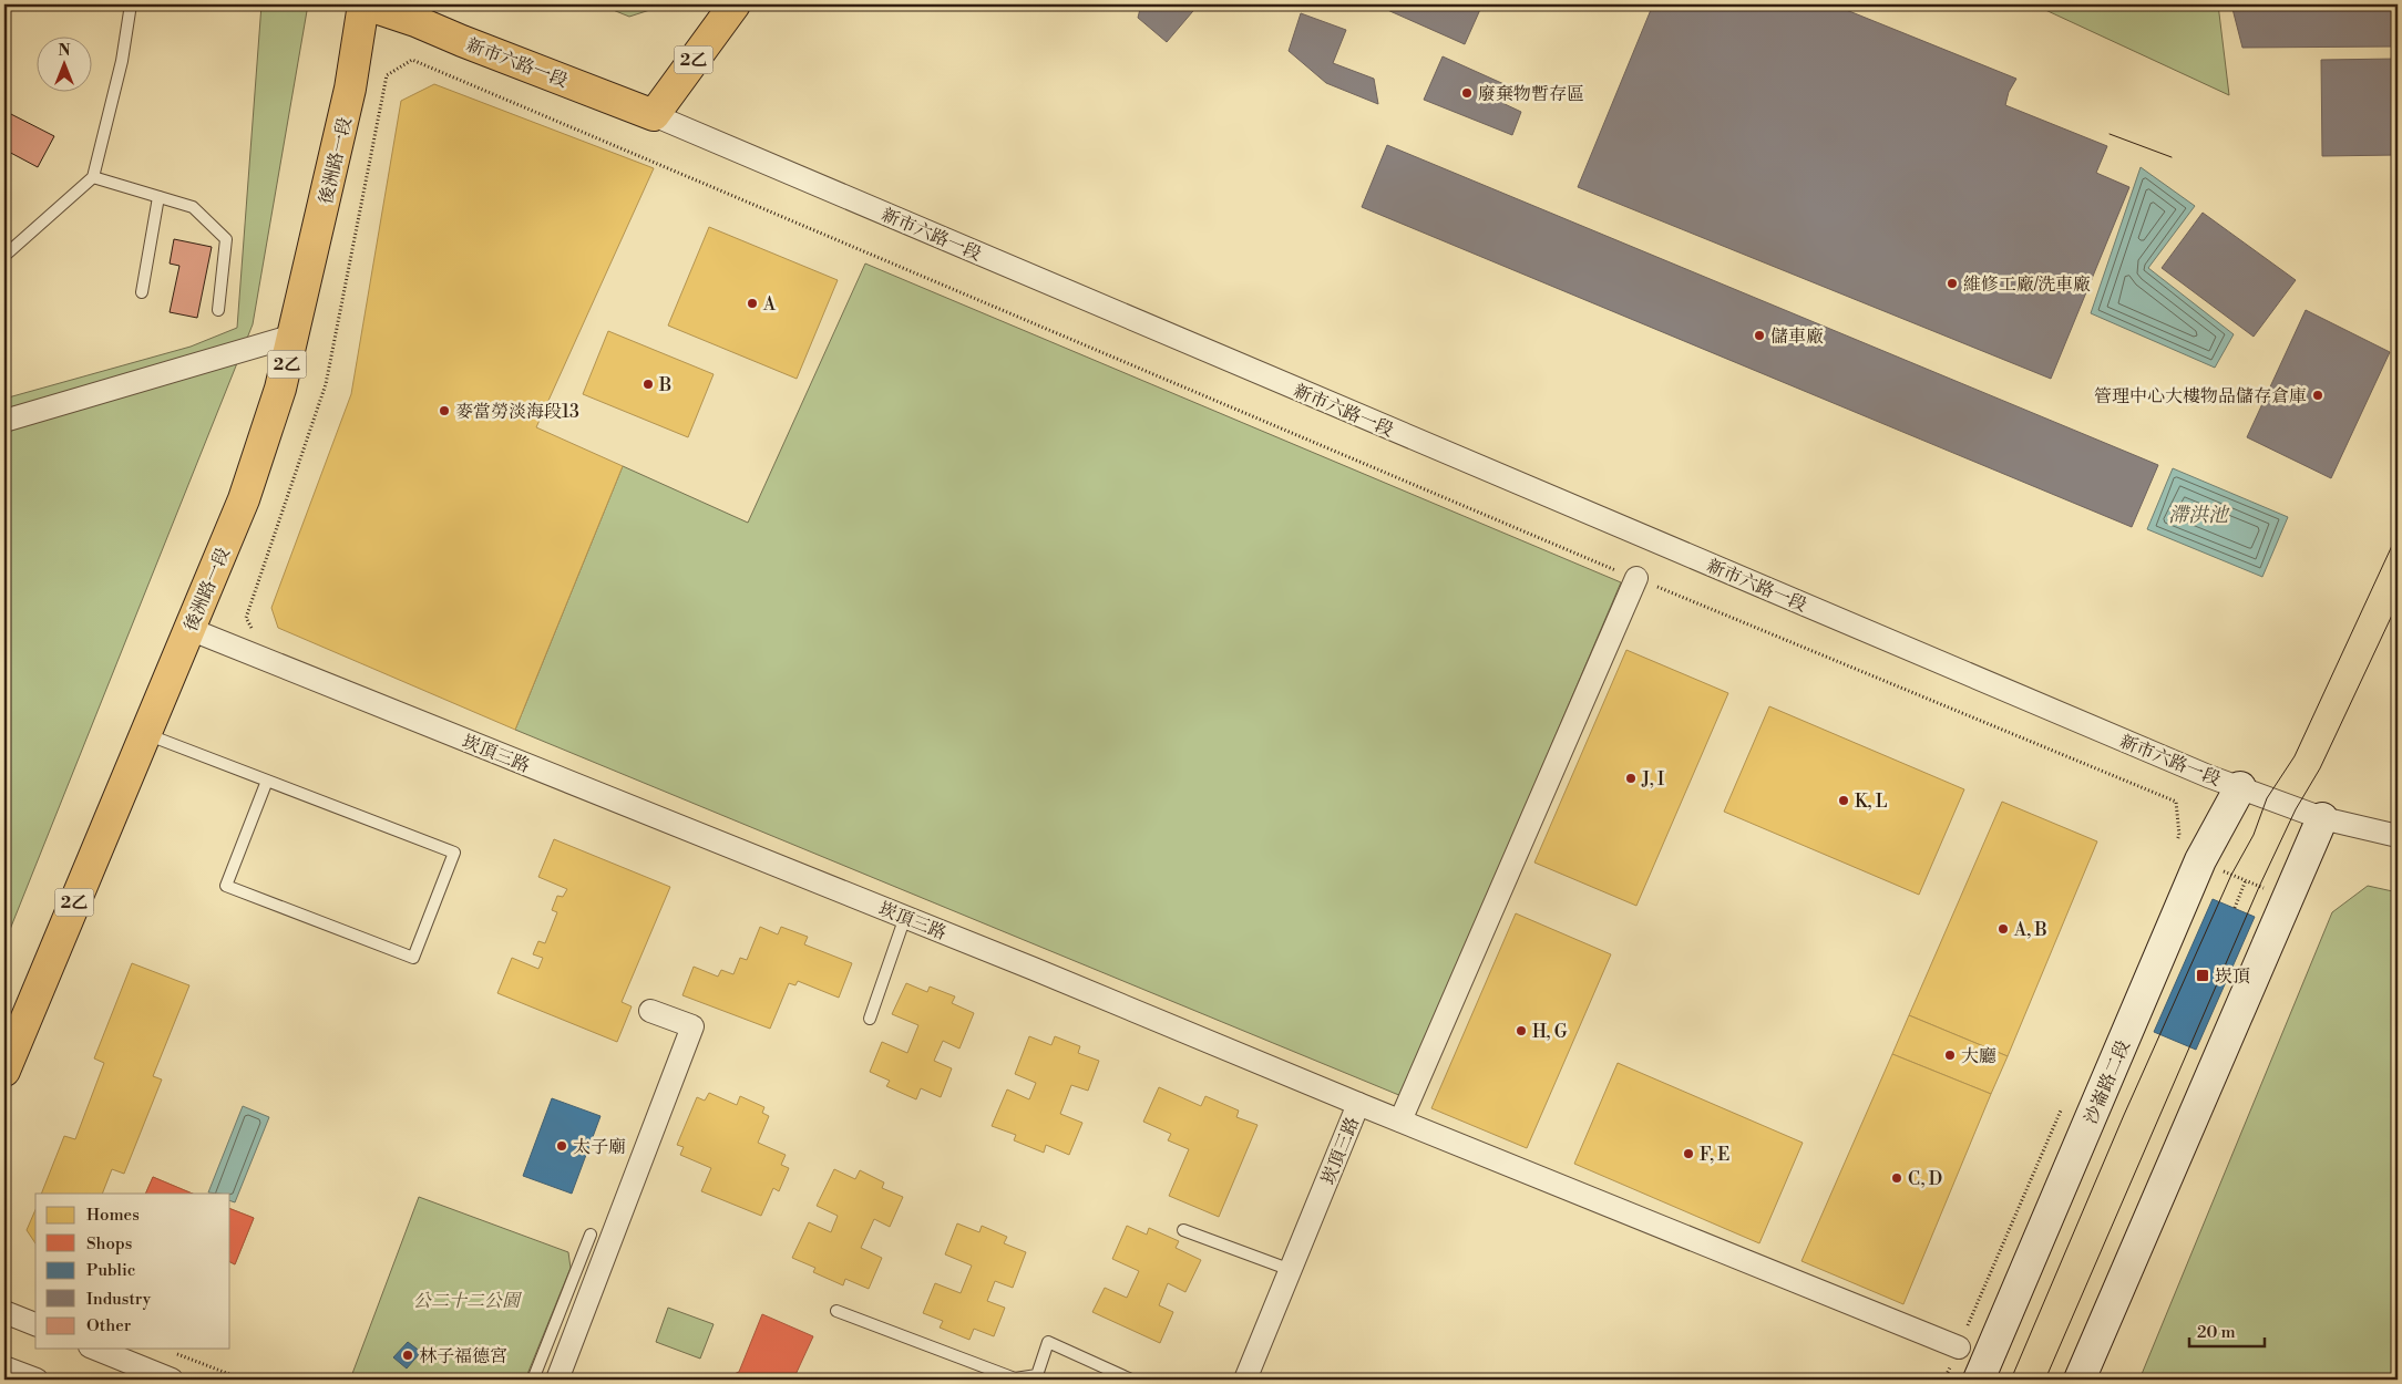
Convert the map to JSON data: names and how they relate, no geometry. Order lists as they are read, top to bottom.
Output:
{
  "streets": {
    "main road": ["2乙", "新市六路一段", "後洲路一段"],
    "street": ["崁頂三路", "沙崙路二段"]
  },
  "crossings": [
    ["2乙", "新市六路一段"],
    ["新市六路一段", "後洲路一段"],
    ["新市六路一段", "沙崙路二段"],
    ["後洲路一段", "崁頂三路"]
  ],
  "water": ["滯洪池"],
  "parks": ["公二十二公園"],
  "places": {
    "other": [
      "廢棄物暫存區",
      "維修工廠/洗車廠",
      "A",
      "儲車廠",
      "B",
      "管理中心大樓物品儲存倉庫",
      "麥當勞淡海段13",
      "J, I",
      "K, L",
      "A, B",
      "H, G",
      "大廳",
      "太子廟",
      "F, E",
      "C, D",
      "林子福德宮"
    ],
    "transit": ["崁頂"]
  },
  "legend": [
    "Homes",
    "Shops",
    "Public",
    "Industry",
    "Other"
  ],
  "scale_bar": "20 m",
  "north": "top"
}
